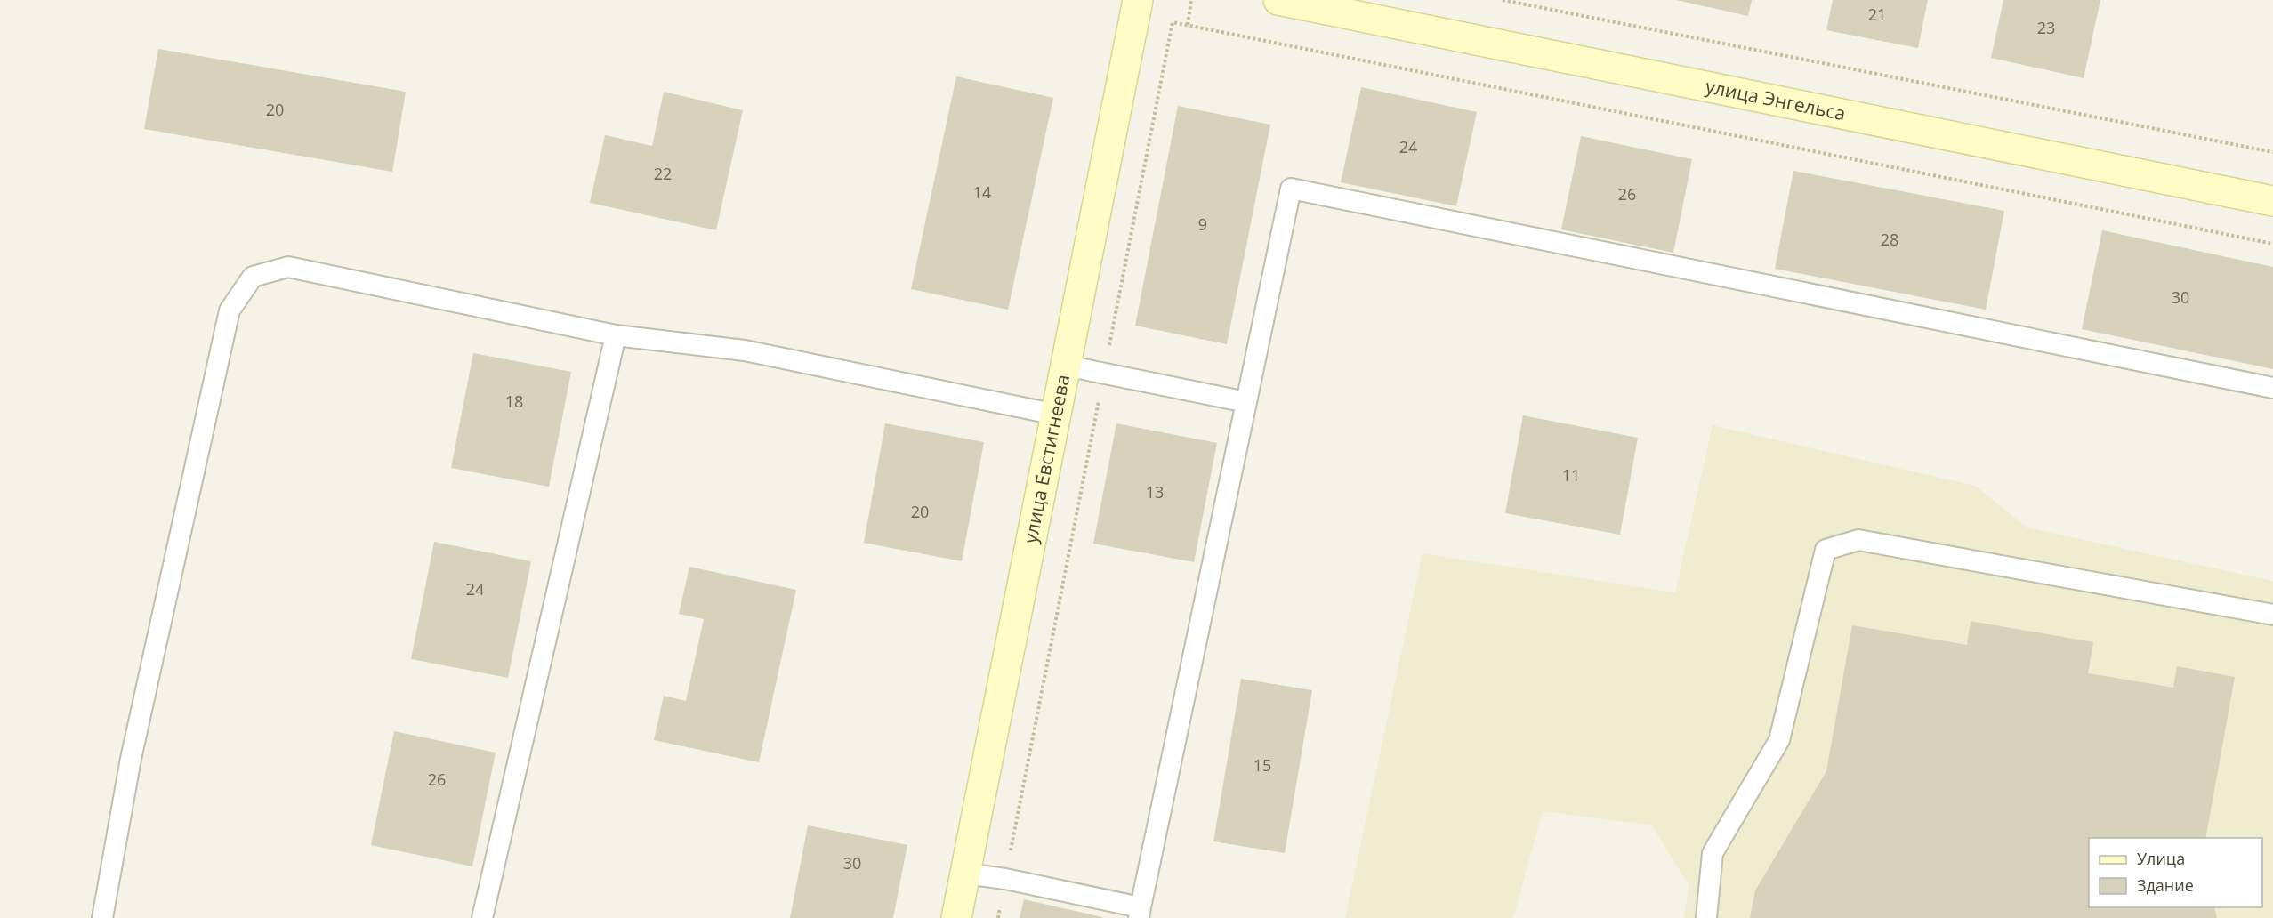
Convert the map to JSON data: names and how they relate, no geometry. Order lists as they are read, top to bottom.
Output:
{
  "streets": {
    "main road": ["улица Энгельса", "улица Евстигнеева"]
  },
  "house_numbers": [
    "21",
    "23",
    "20",
    "24",
    "22",
    "14",
    "26",
    "9",
    "28",
    "30",
    "18",
    "11",
    "13",
    "20",
    "24",
    "15",
    "26",
    "30"
  ],
  "legend": ["Улица", "Здание"]
}
